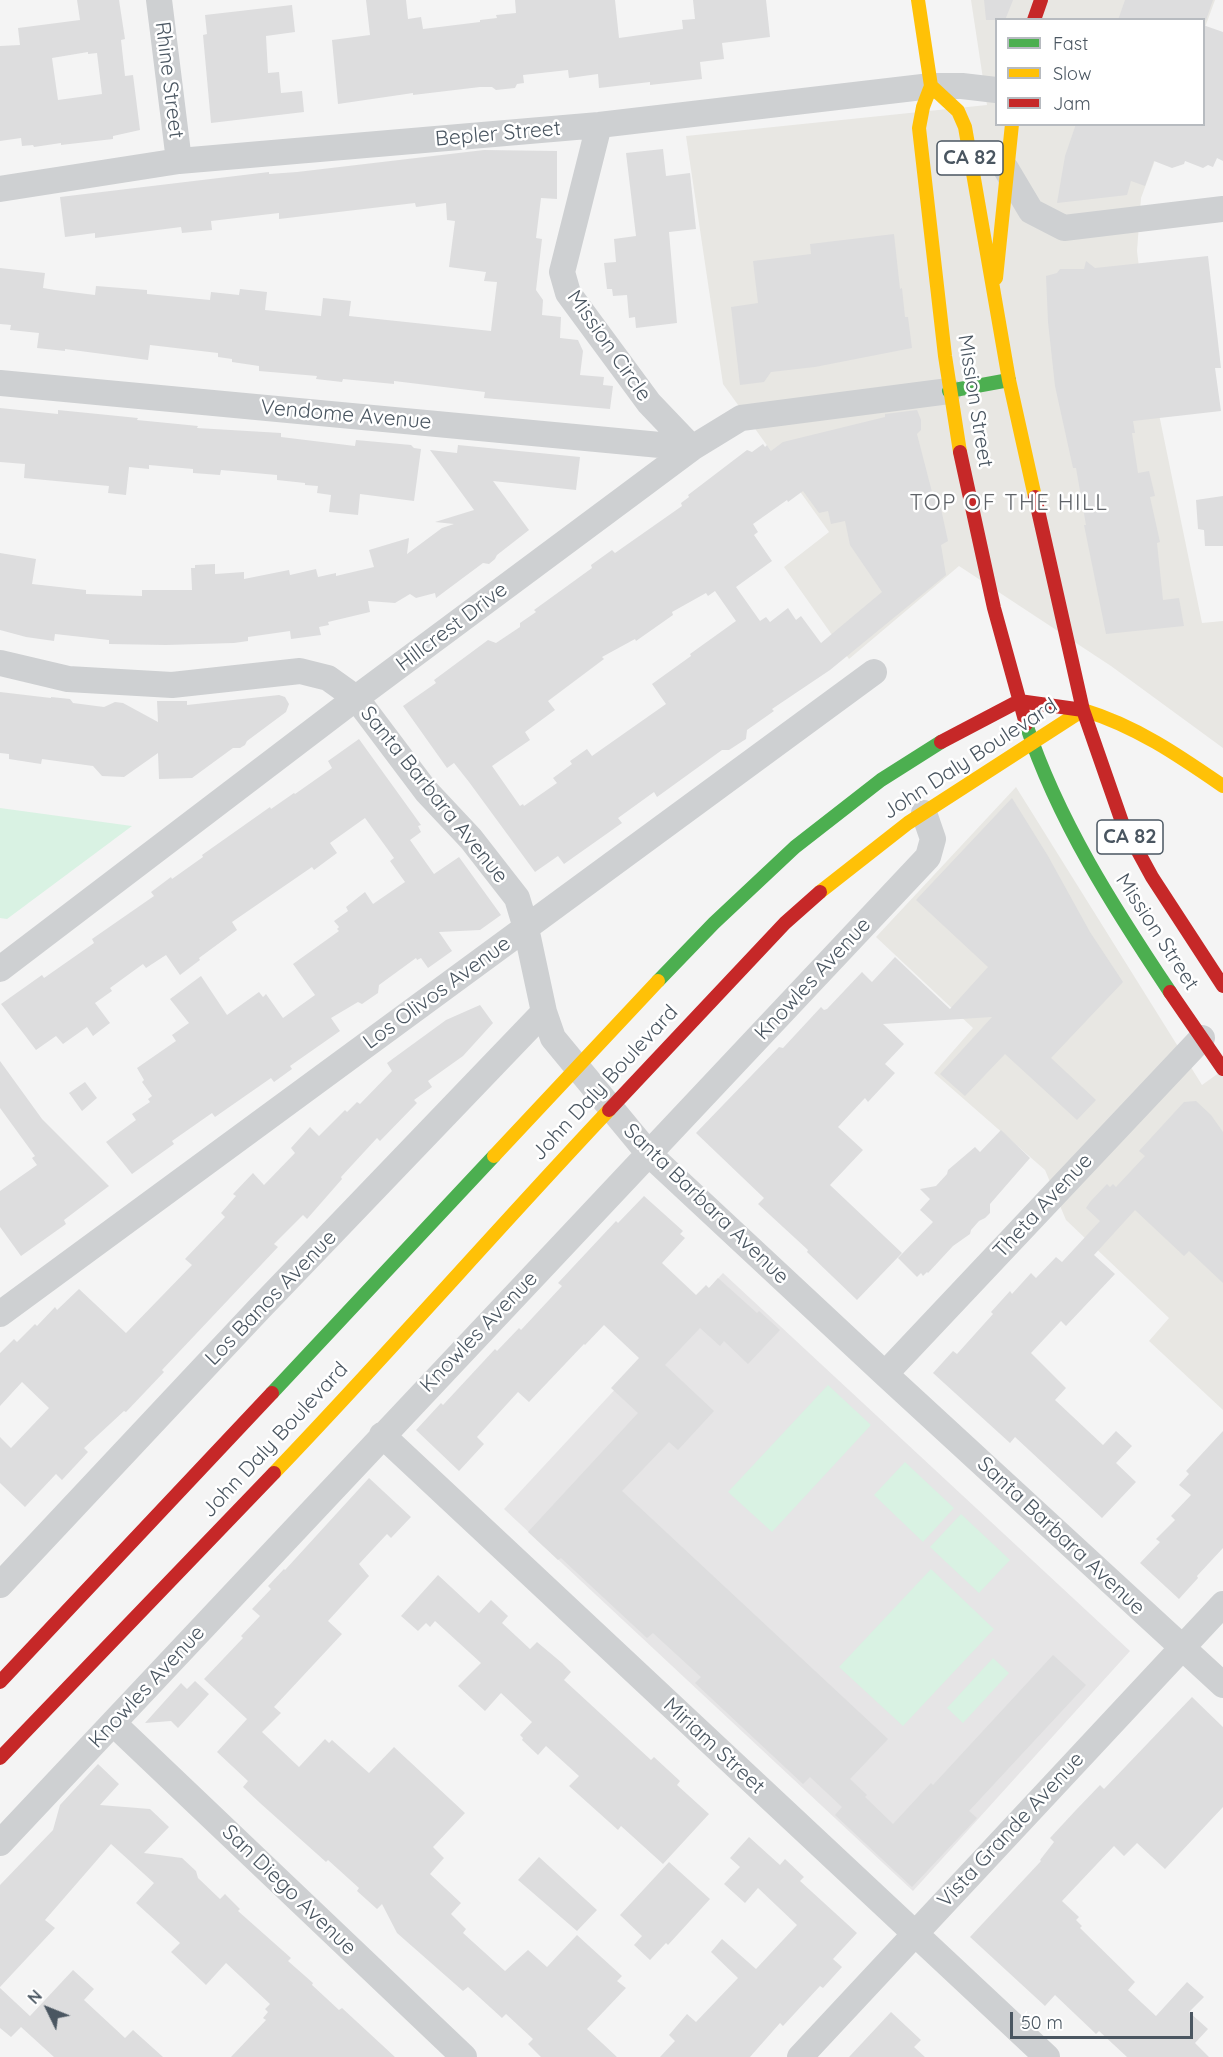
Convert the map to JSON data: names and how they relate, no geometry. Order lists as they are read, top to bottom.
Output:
{
  "streets": {
    "main road": ["CA 82", "Mission Street", "John Daly Boulevard"],
    "street": [
      "Rhine Street",
      "Bepler Street",
      "Mission Circle",
      "Vendome Avenue",
      "Hillcrest Drive",
      "Santa Barbara Avenue",
      "Knowles Avenue",
      "Los Olivos Avenue",
      "Theta Avenue",
      "Los Banos Avenue",
      "Miriam Street",
      "Vista Grande Avenue",
      "San Diego Avenue"
    ]
  },
  "crossings": [
    ["Rhine Street", "Bepler Street"],
    ["Bepler Street", "CA 82"],
    ["Bepler Street", "Mission Circle"],
    ["Bepler Street", "Mission Street"],
    ["CA 82", "Mission Street"],
    ["Mission Circle", "Vendome Avenue"],
    ["Mission Circle", "Hillcrest Drive"],
    ["Mission Street", "Hillcrest Drive"],
    ["Mission Street", "John Daly Boulevard"],
    ["Mission Street", "Theta Avenue"],
    ["Vendome Avenue", "Hillcrest Drive"],
    ["Hillcrest Drive", "Santa Barbara Avenue"],
    ["John Daly Boulevard", "Santa Barbara Avenue"],
    ["John Daly Boulevard", "Knowles Avenue"],
    ["Santa Barbara Avenue", "Knowles Avenue"],
    ["Santa Barbara Avenue", "Los Olivos Avenue"],
    ["Santa Barbara Avenue", "Theta Avenue"],
    ["Santa Barbara Avenue", "Los Banos Avenue"],
    ["Santa Barbara Avenue", "Vista Grande Avenue"],
    ["Knowles Avenue", "Miriam Street"],
    ["Knowles Avenue", "San Diego Avenue"],
    ["Miriam Street", "Vista Grande Avenue"]
  ],
  "districts": ["TOP OF THE HILL"],
  "legend": ["Fast", "Slow", "Jam"],
  "scale_bar": "50 m",
  "north": "top left"
}
